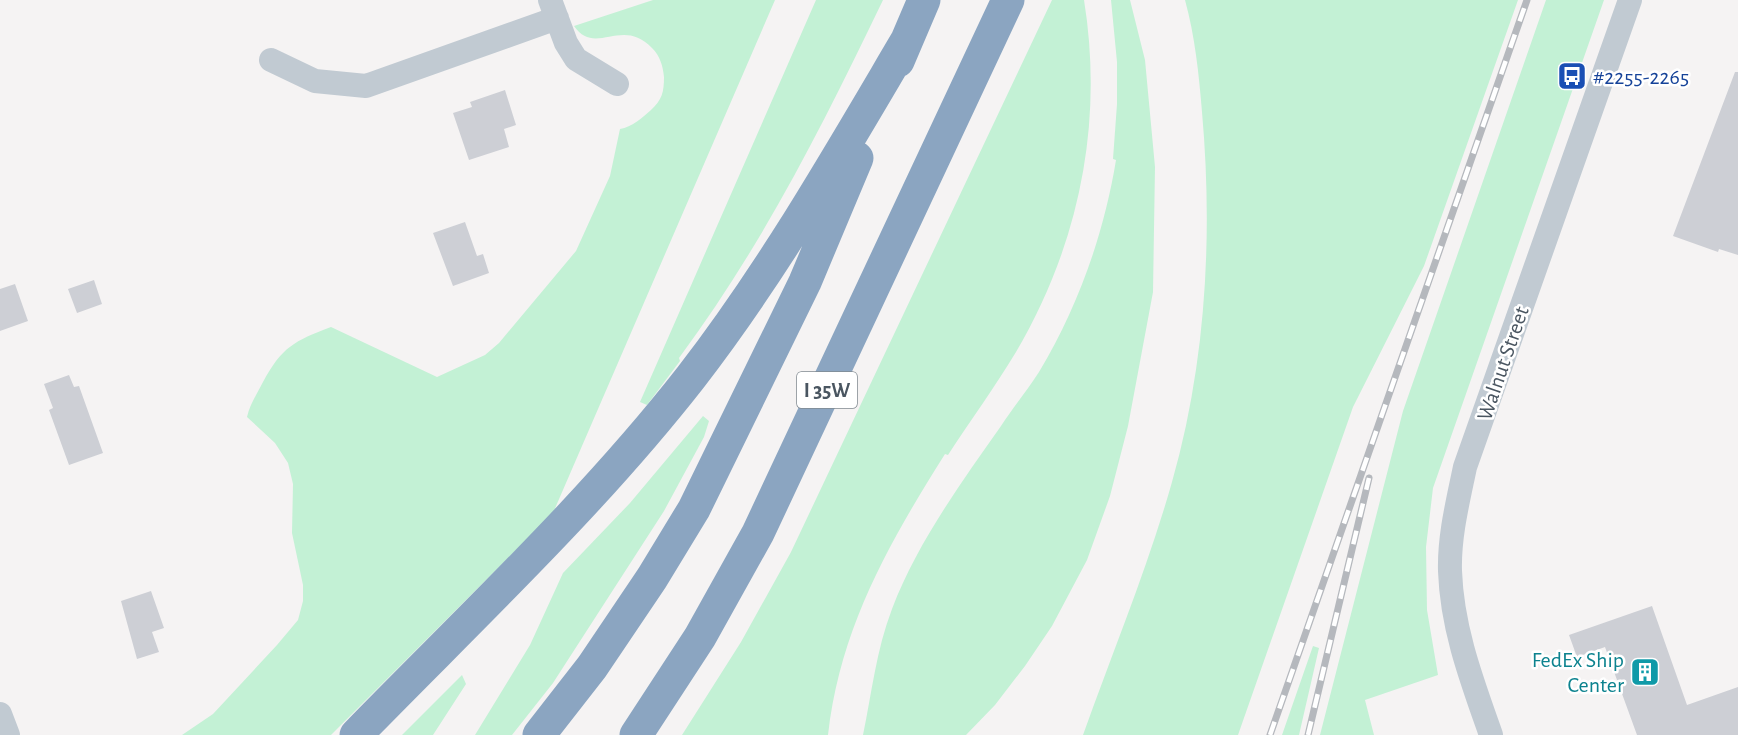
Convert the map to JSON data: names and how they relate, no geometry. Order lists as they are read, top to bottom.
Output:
{
  "streets": {
    "highway": ["I 35W"],
    "street": ["Walnut Street"]
  },
  "places": {
    "bus stop": ["#2255-2265"],
    "building": ["FedEx Ship Center"]
  }
}
